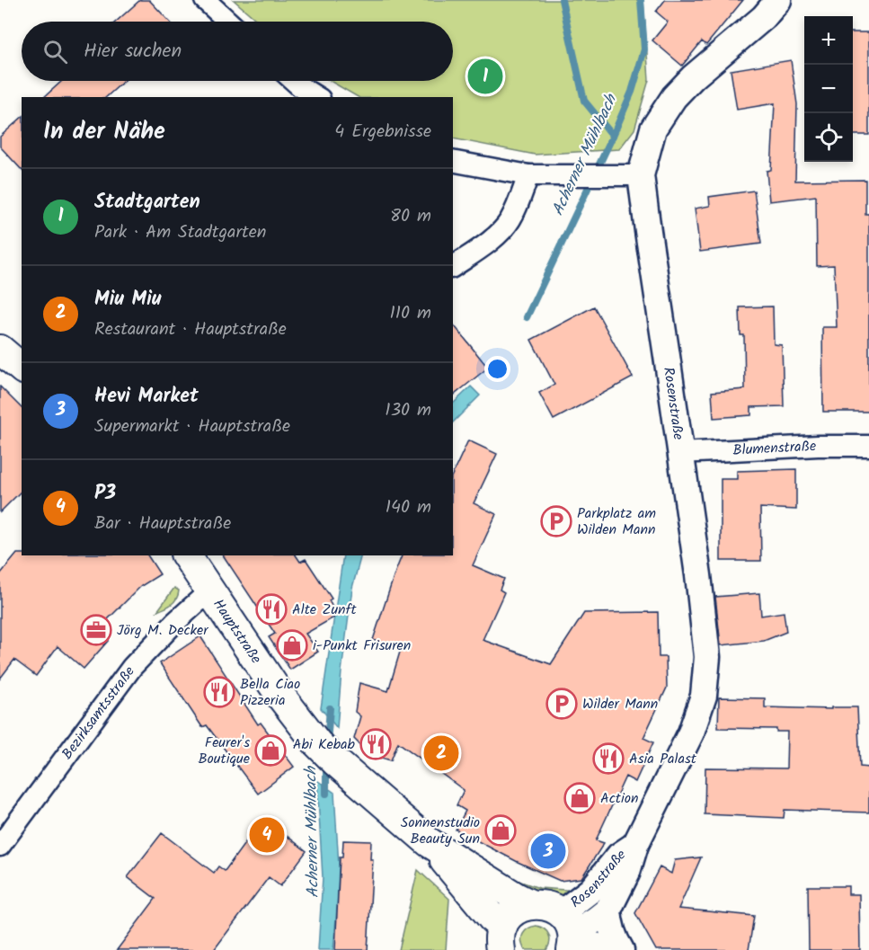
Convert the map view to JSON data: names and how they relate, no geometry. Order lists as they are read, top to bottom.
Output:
{
  "streets": {
    "main road": ["Hauptstraße"],
    "street": ["Rosenstraße", "Blumenstraße", "Bezirksamtsstraße"]
  },
  "crossings": [
    ["Rosenstraße", "Blumenstraße"],
    ["Rosenstraße", "Hauptstraße"],
    ["Hauptstraße", "Bezirksamtsstraße"]
  ],
  "water": ["Acherner Mühlbach"],
  "places": {
    "parking": ["Parkplatz am Wilden Mann", "Wilder Mann"],
    "restaurant": [
      "Alte Zunft",
      "Bella Ciao Pizzeria",
      "Abi Kebab",
      "Asia Palast"
    ],
    "office": ["Jörg M. Decker"],
    "shop": [
      "i-Punkt Frisuren",
      "Feurer's Boutique",
      "Action",
      "Sonnenstudio Beauty Sun"
    ]
  },
  "page": {
    "map_buttons": ["+", "−"],
    "search": "Hier suchen",
    "pins": [
      "1",
      "2",
      "4",
      "3"
    ],
    "heading": ["In der Nähe", "4 Ergebnisse"],
    "list": [
      {
        "mark": "1",
        "name": "Stadtgarten",
        "note": "Park · Am Stadtgarten",
        "value": "80 m"
      },
      {
        "mark": "2",
        "name": "Miu Miu",
        "note": "Restaurant · Hauptstraße",
        "value": "110 m"
      },
      {
        "mark": "3",
        "name": "Hevi Market",
        "note": "Supermarkt · Hauptstraße",
        "value": "130 m"
      },
      {
        "mark": "4",
        "name": "P3",
        "note": "Bar · Hauptstraße",
        "value": "140 m"
      }
    ]
  }
}
